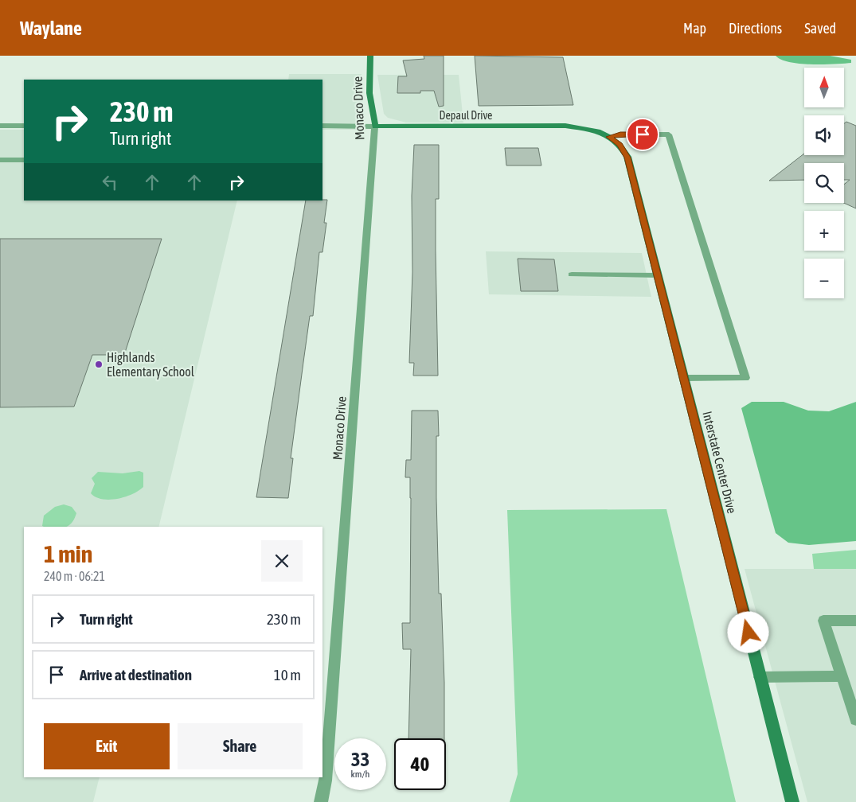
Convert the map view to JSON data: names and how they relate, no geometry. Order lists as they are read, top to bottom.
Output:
{
  "streets": {
    "street": ["Monaco Drive", "Depaul Drive", "Interstate Center Drive"]
  },
  "crossings": [
    ["Monaco Drive", "Depaul Drive"],
    ["Depaul Drive", "Interstate Center Drive"]
  ],
  "places": ["Highlands Elementary School"],
  "north": "top",
  "page": {
    "header": "Waylane",
    "nav": ["Map", "Directions", "Saved"],
    "map_buttons": ["+", "−"],
    "turn": ["230 m", "Turn right"],
    "heading": ["1 min", "240 m · 06:21"],
    "list": [
      {
        "name": "Turn right",
        "value": "230 m"
      },
      {
        "name": "Arrive at destination",
        "value": "10 m"
      }
    ],
    "buttons": ["Exit", "Share"],
    "speed": "33 km/h",
    "limit": "40"
  }
}
